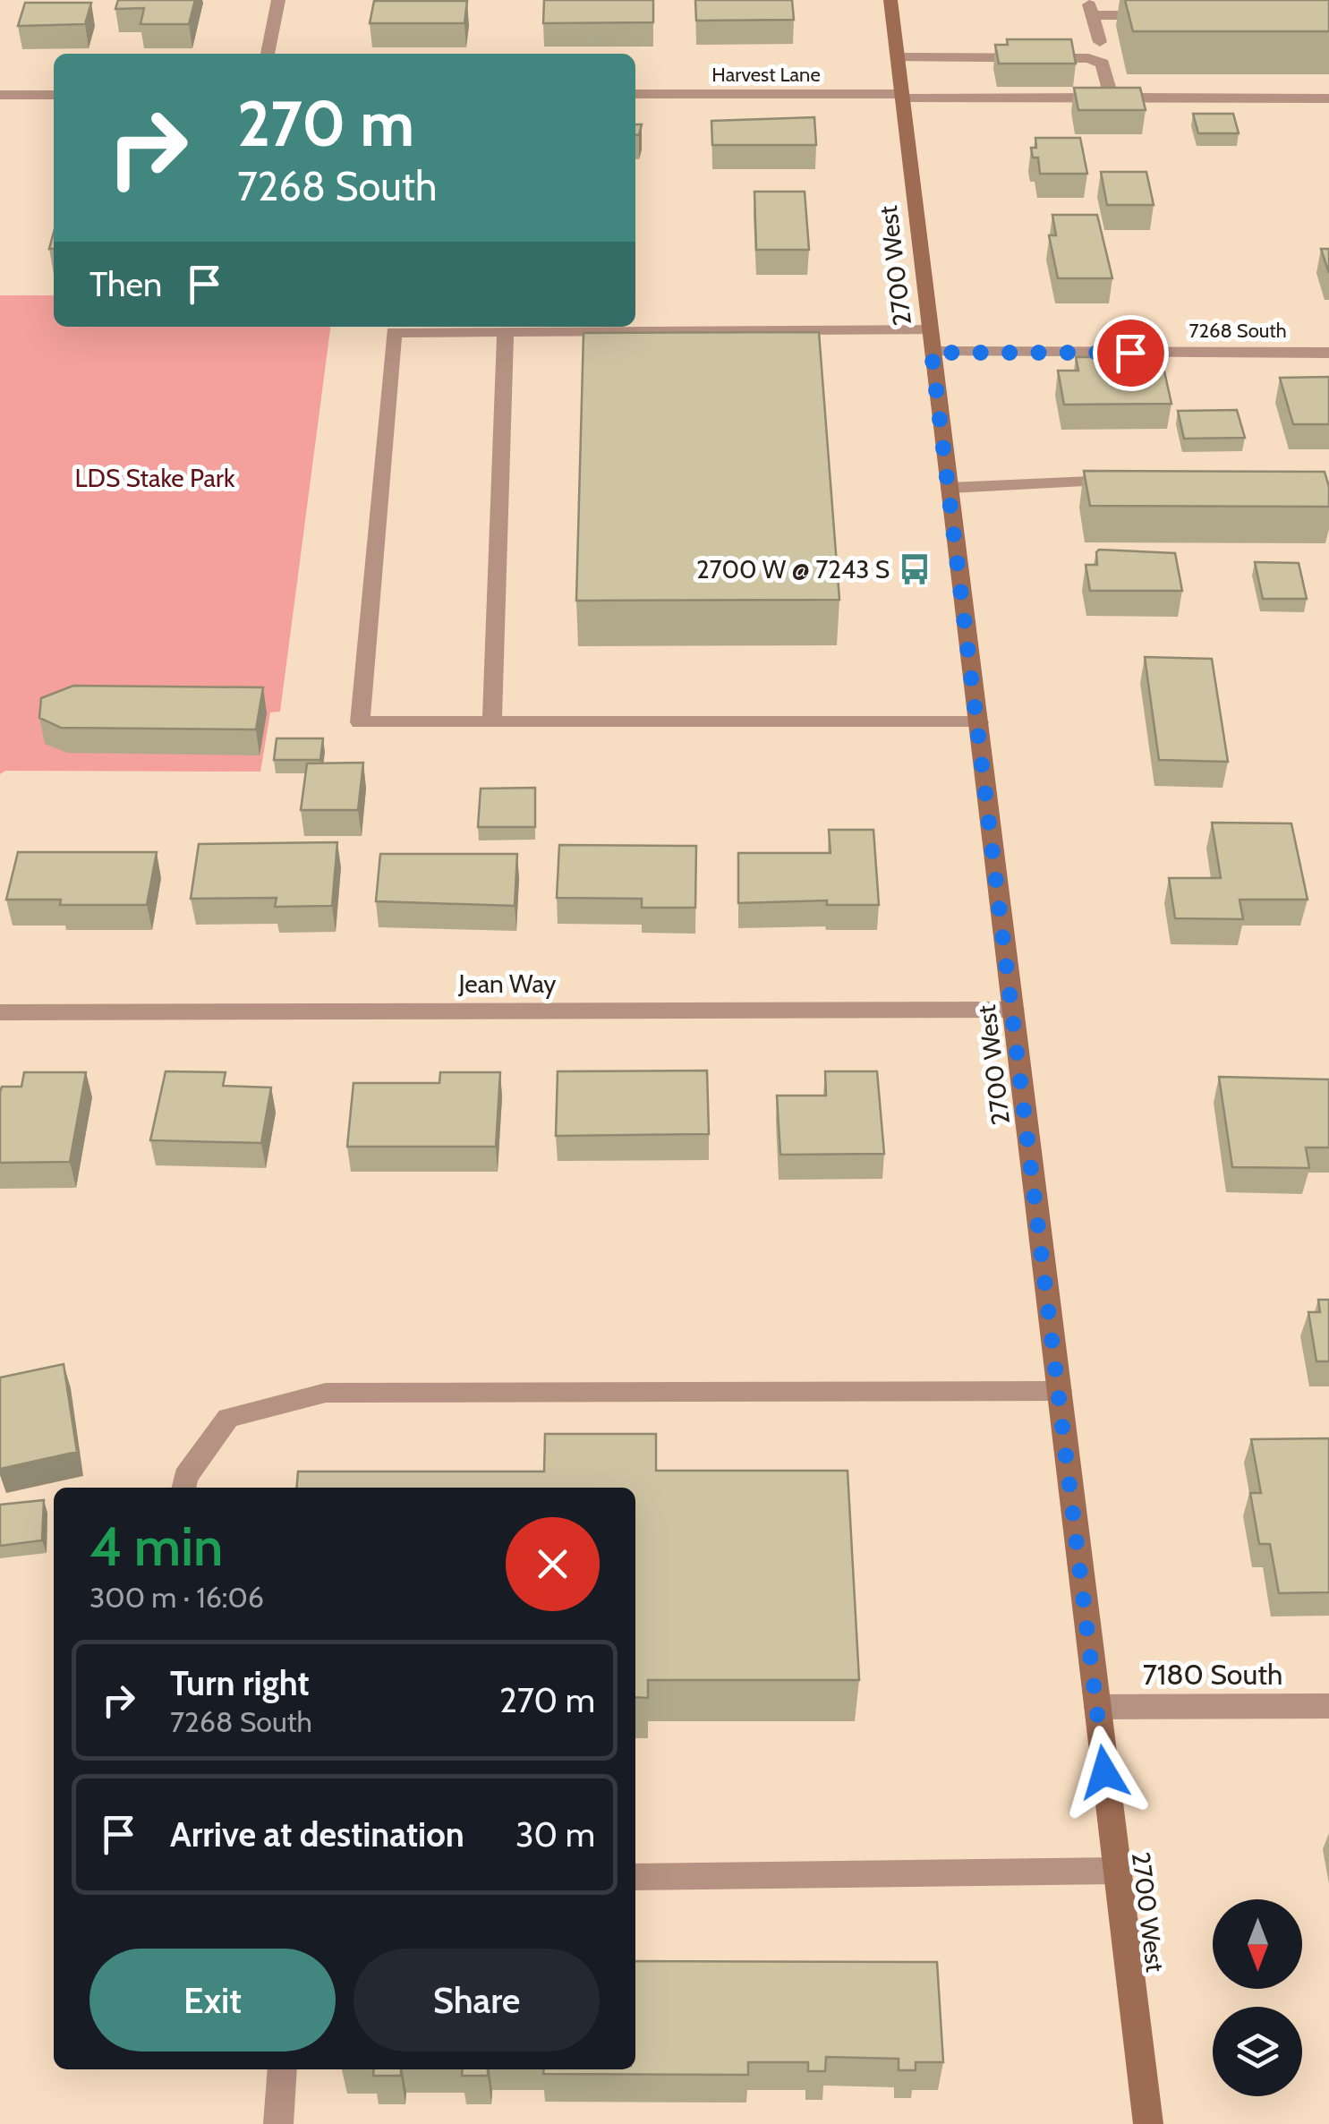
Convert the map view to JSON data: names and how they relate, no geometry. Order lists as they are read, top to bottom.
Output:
{
  "streets": {
    "main road": ["2700 West"],
    "street": [
      "Harvest Lane",
      "7268 South",
      "Jean Way",
      "7180 South"
    ]
  },
  "crossings": [
    ["Harvest Lane", "2700 West"],
    ["2700 West", "7268 South"],
    ["2700 West", "Jean Way"],
    ["2700 West", "7180 South"]
  ],
  "parks": ["LDS Stake Park"],
  "places": {
    "bus stop": ["2700 W @ 7243 S"]
  },
  "north": "bottom",
  "page": {
    "turn": ["270 m", "7268 South"],
    "then": "Then",
    "heading": ["4 min", "300 m · 16:06"],
    "list": [
      {
        "name": "Turn right",
        "note": "7268 South",
        "value": "270 m"
      },
      {
        "name": "Arrive at destination",
        "value": "30 m"
      }
    ],
    "buttons": ["Exit", "Share"]
  }
}
